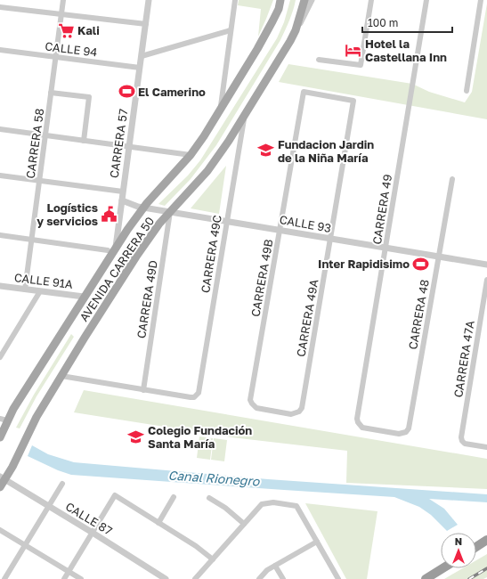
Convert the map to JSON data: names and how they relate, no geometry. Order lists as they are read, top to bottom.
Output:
{
  "streets": {
    "main road": ["AVENIDA CARRERA 50"],
    "street": [
      "CALLE 94",
      "CARRERA 58",
      "CARRERA 57",
      "CARRERA 49",
      "CALLE 93",
      "CARRERA 49C",
      "CARRERA 49B",
      "CALLE 91A",
      "CARRERA 49D",
      "CARRERA 48",
      "CARRERA 49A",
      "CARRERA 47A",
      "CALLE 87"
    ]
  },
  "crossings": [
    ["CALLE 94", "CARRERA 58"],
    ["CALLE 94", "CARRERA 57"],
    ["CARRERA 58", "CALLE 91A"],
    ["CARRERA 57", "CALLE 93"],
    ["CARRERA 57", "AVENIDA CARRERA 50"],
    ["CARRERA 49", "CALLE 93"],
    ["CARRERA 49", "CARRERA 48"],
    ["CALLE 93", "CARRERA 49C"],
    ["CALLE 93", "AVENIDA CARRERA 50"],
    ["CALLE 93", "CARRERA 49B"],
    ["CALLE 93", "CARRERA 49D"],
    ["CALLE 93", "CARRERA 48"],
    ["CALLE 93", "CARRERA 49A"],
    ["CARRERA 49C", "AVENIDA CARRERA 50"],
    ["CARRERA 49C", "CARRERA 49D"],
    ["AVENIDA CARRERA 50", "CALLE 91A"],
    ["AVENIDA CARRERA 50", "CARRERA 49D"],
    ["AVENIDA CARRERA 50", "CALLE 87"],
    ["CARRERA 49B", "CARRERA 49A"]
  ],
  "water": ["Canal Rionegro"],
  "places": {
    "supermarket": ["Kali"],
    "hotel": ["Hotel la Castellana Inn"],
    "sports": ["El Camerino", "Inter Rapidisimo"],
    "school or university": ["Fundacion Jardin de la Niña María", "Colegio Fundación Santa María"],
    "public building": ["Logístics y servicios"]
  },
  "scale_bar": "100 m",
  "north": "top"
}
